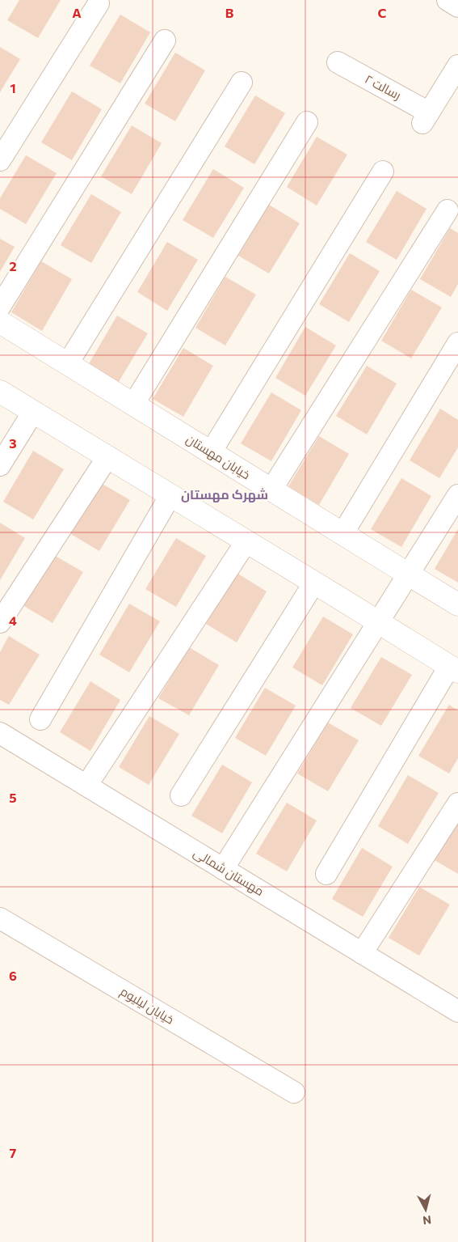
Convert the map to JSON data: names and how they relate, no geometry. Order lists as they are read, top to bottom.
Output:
{
  "streets": {
    "street": [
      "رسالت ۲",
      "خیابان مهستان",
      "مهستان شمالی",
      "خیابان لیلیوم"
    ]
  },
  "districts": ["شهرک مهستان"],
  "north": "bottom",
  "grid": {
    "columns": ["A", "B", "C"],
    "rows": [
      "1",
      "2",
      "3",
      "4",
      "5",
      "6",
      "7"
    ]
  }
}
